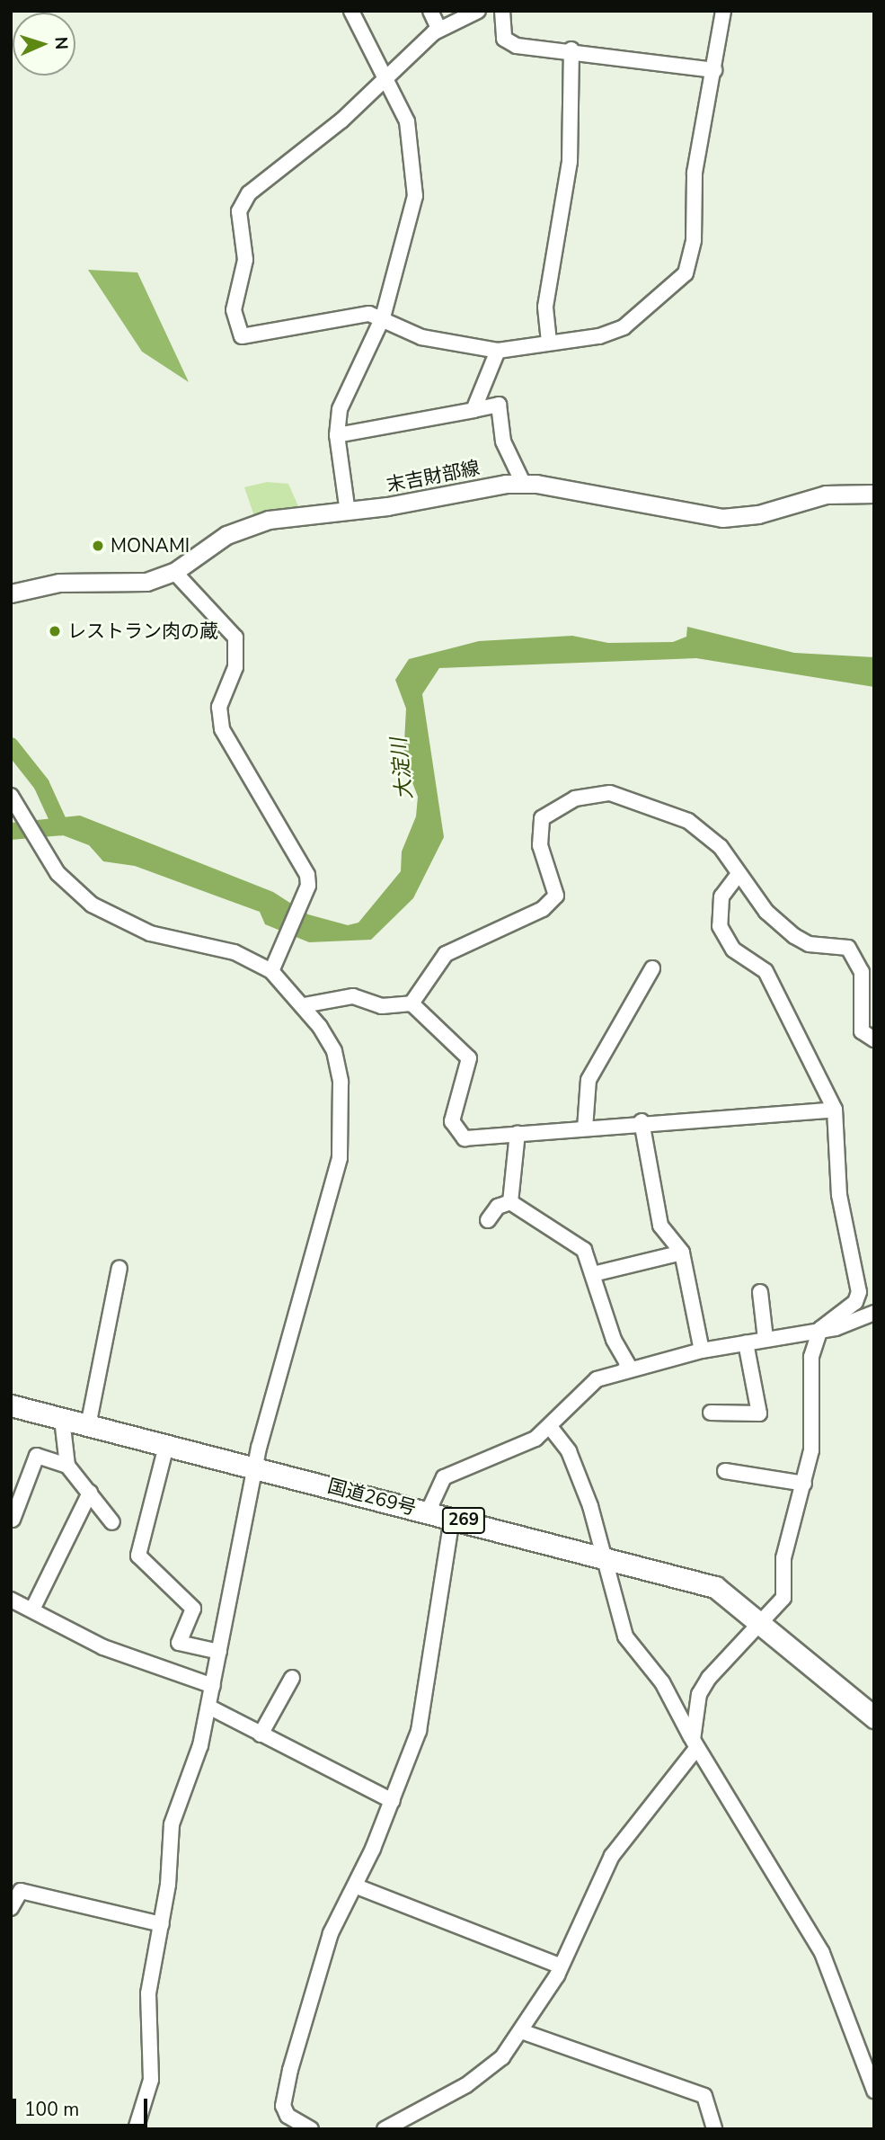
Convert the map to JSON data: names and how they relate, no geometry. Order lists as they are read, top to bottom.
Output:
{
  "streets": {
    "highway": ["国道269号", "269"],
    "main road": ["末吉財部線"]
  },
  "water": ["大淀川"],
  "places": ["MONAMI", "レストラン肉の蔵"],
  "scale_bar": "100 m",
  "north": "right"
}
